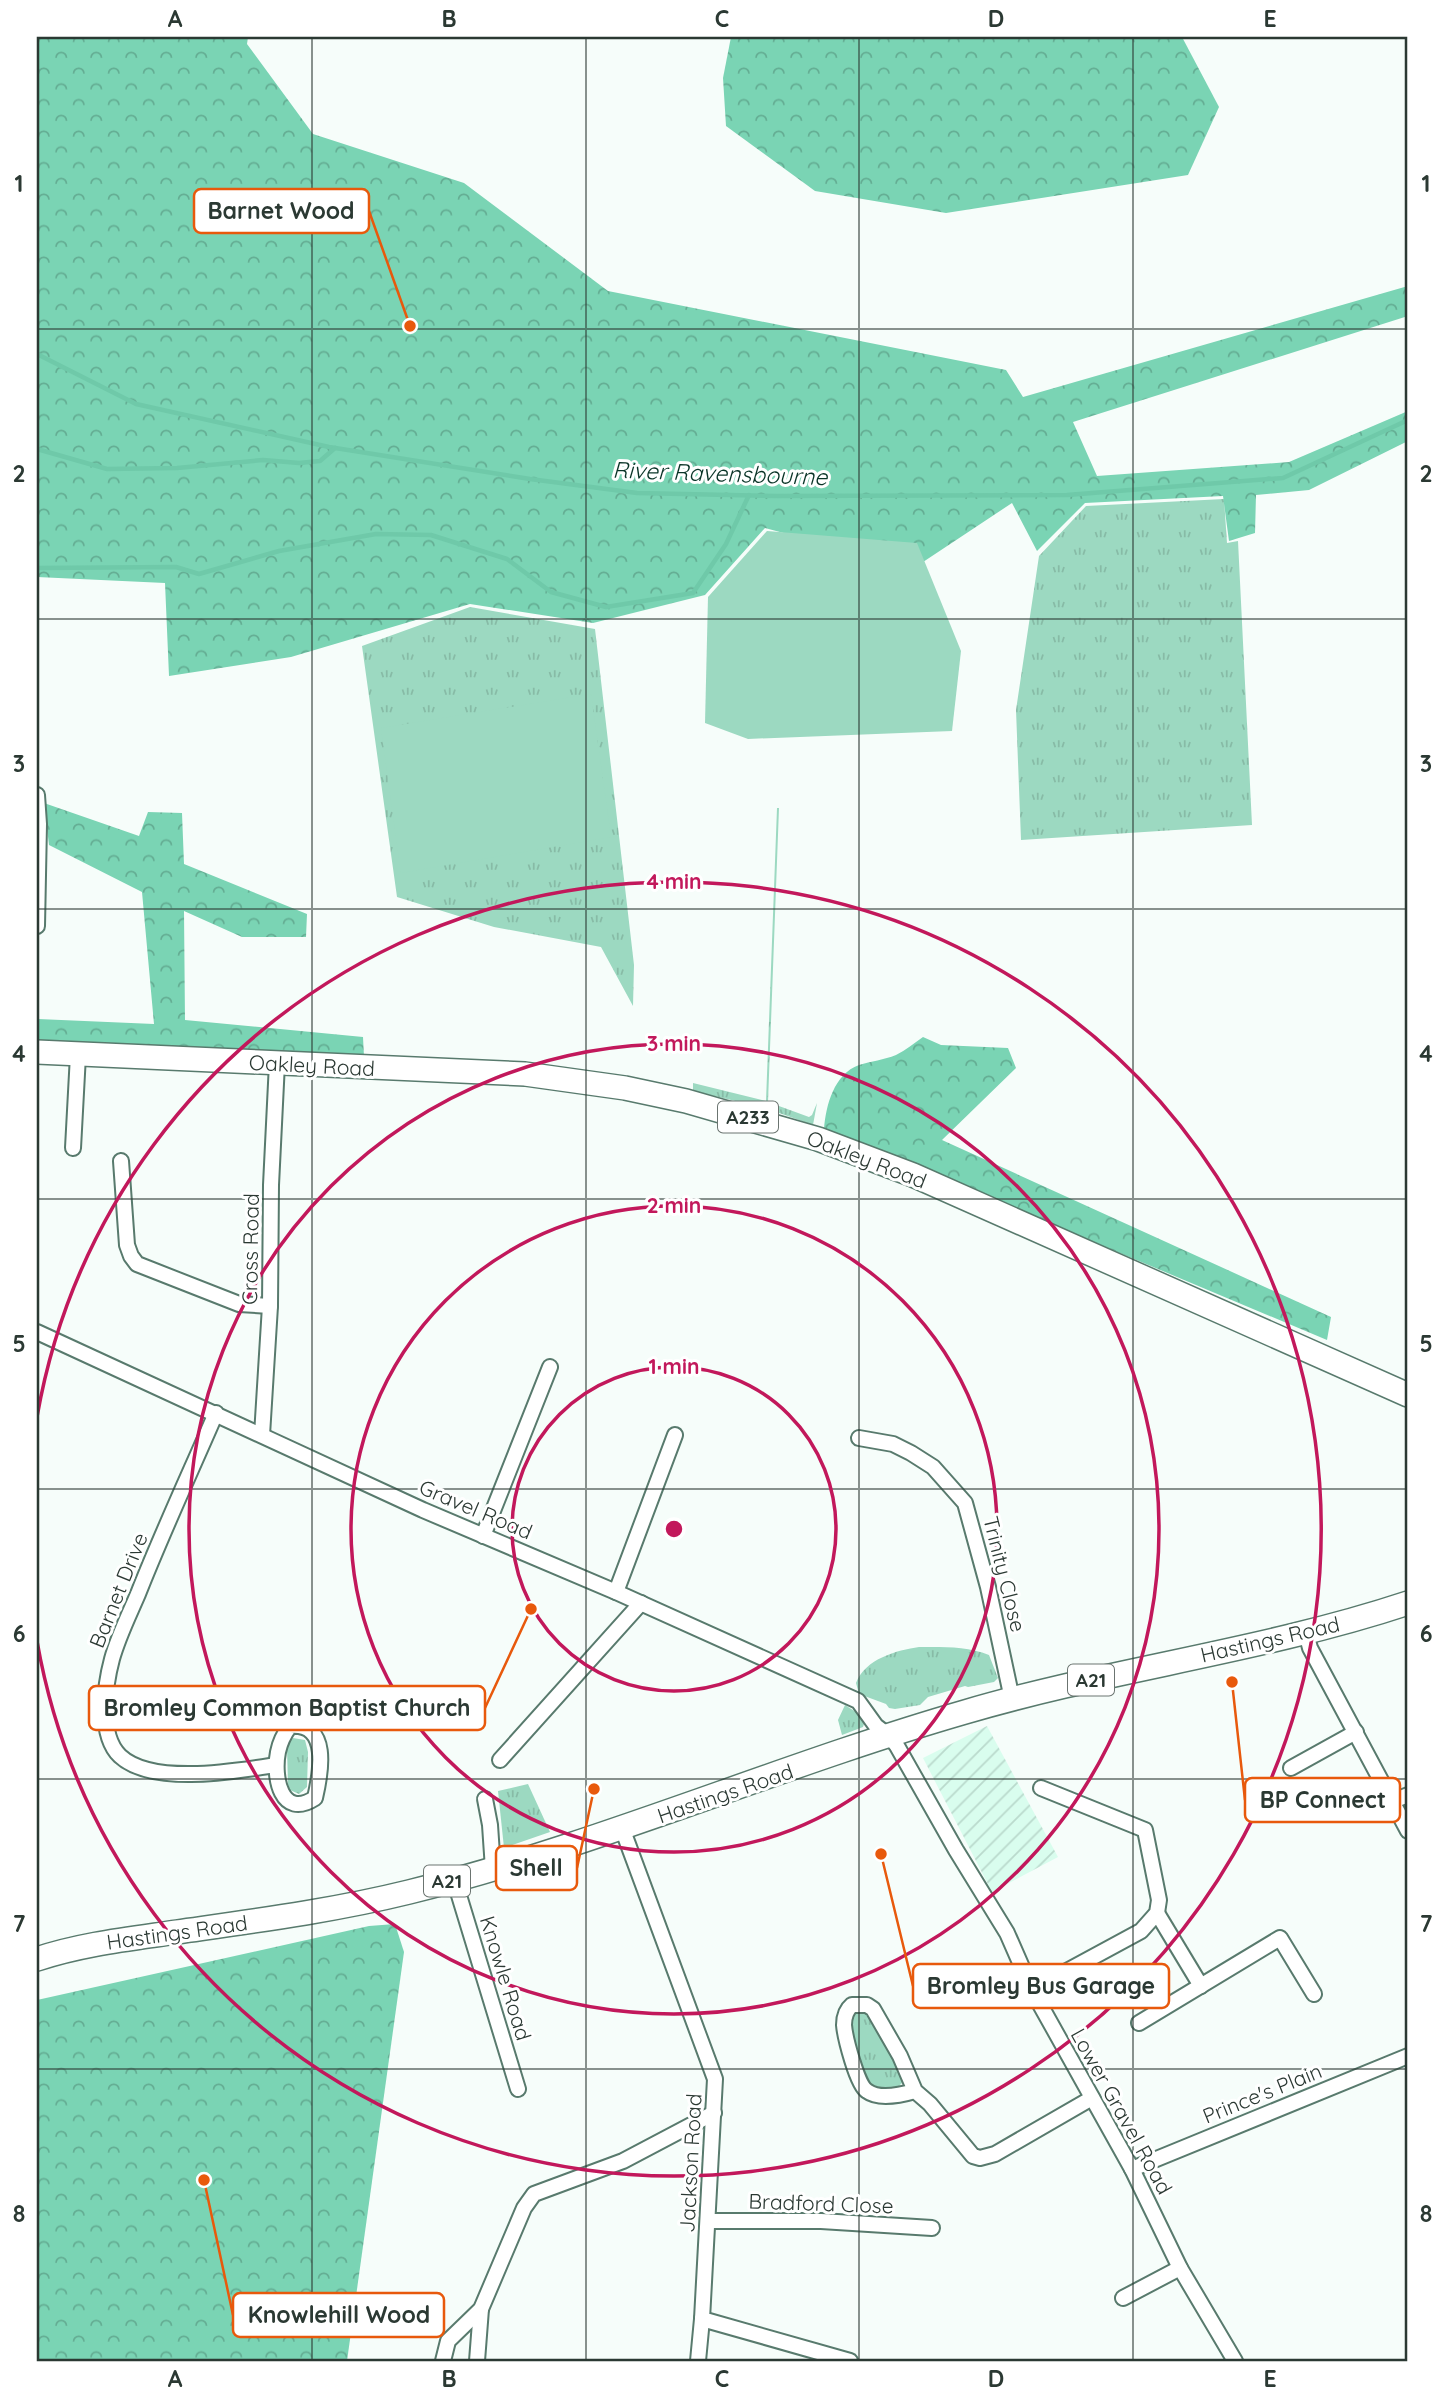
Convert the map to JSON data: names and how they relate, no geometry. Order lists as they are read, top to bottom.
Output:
{
  "streets": {
    "main road": [
      "Oakley Road",
      "A233",
      "Hastings Road",
      "A21"
    ],
    "street": [
      "Cross Road",
      "Gravel Road",
      "Trinity Close",
      "Barnet Drive",
      "Knowle Road",
      "Prince's Plain",
      "Lower Gravel Road",
      "Jackson Road",
      "Bradford Close"
    ]
  },
  "crossings": [
    ["Oakley Road", "Cross Road"],
    ["Cross Road", "Gravel Road"],
    ["Gravel Road", "Barnet Drive"],
    ["Gravel Road", "Hastings Road"],
    ["Gravel Road", "Lower Gravel Road"],
    ["Trinity Close", "Hastings Road"],
    ["Hastings Road", "Knowle Road"],
    ["Hastings Road", "Lower Gravel Road"],
    ["Hastings Road", "Jackson Road"],
    ["Prince's Plain", "Lower Gravel Road"],
    ["Jackson Road", "Bradford Close"]
  ],
  "water": ["River Ravensbourne"],
  "places": [
    "Barnet Wood",
    "Bromley Common Baptist Church",
    "BP Connect",
    "Shell",
    "Bromley Bus Garage",
    "Knowlehill Wood"
  ],
  "grid": {
    "columns": [
      "A",
      "B",
      "C",
      "D",
      "E"
    ],
    "rows": [
      "1",
      "2",
      "3",
      "4",
      "5",
      "6",
      "7",
      "8"
    ]
  },
  "rings": [
    "4 min",
    "3 min",
    "2 min",
    "1 min"
  ]
}
